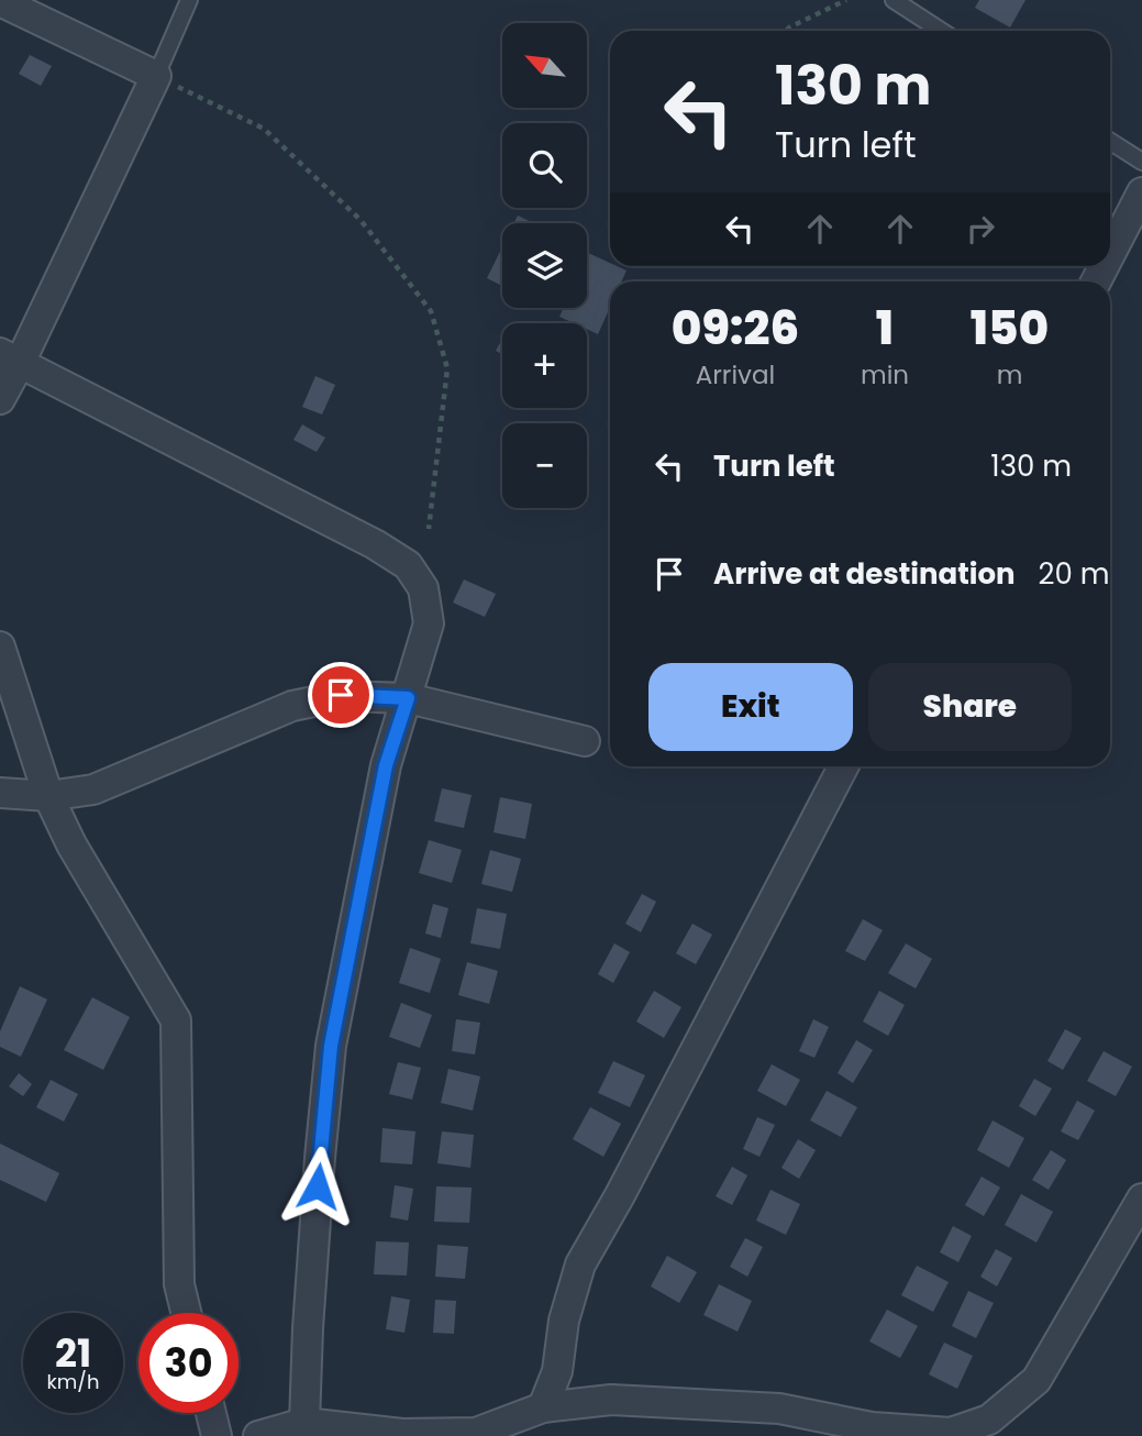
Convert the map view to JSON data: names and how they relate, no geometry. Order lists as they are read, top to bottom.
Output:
{
  "north": "top left",
  "page": {
    "map_buttons": ["+", "−"],
    "turn": ["130 m", "Turn left"],
    "eta": [
      "09:26",
      "Arrival",
      "1",
      "min",
      "150",
      "m"
    ],
    "list": [
      {
        "name": "Turn left",
        "value": "130 m"
      },
      {
        "name": "Arrive at destination",
        "value": "20 m"
      }
    ],
    "buttons": ["Exit", "Share"],
    "speed": "21 km/h",
    "limit": "30"
  }
}
